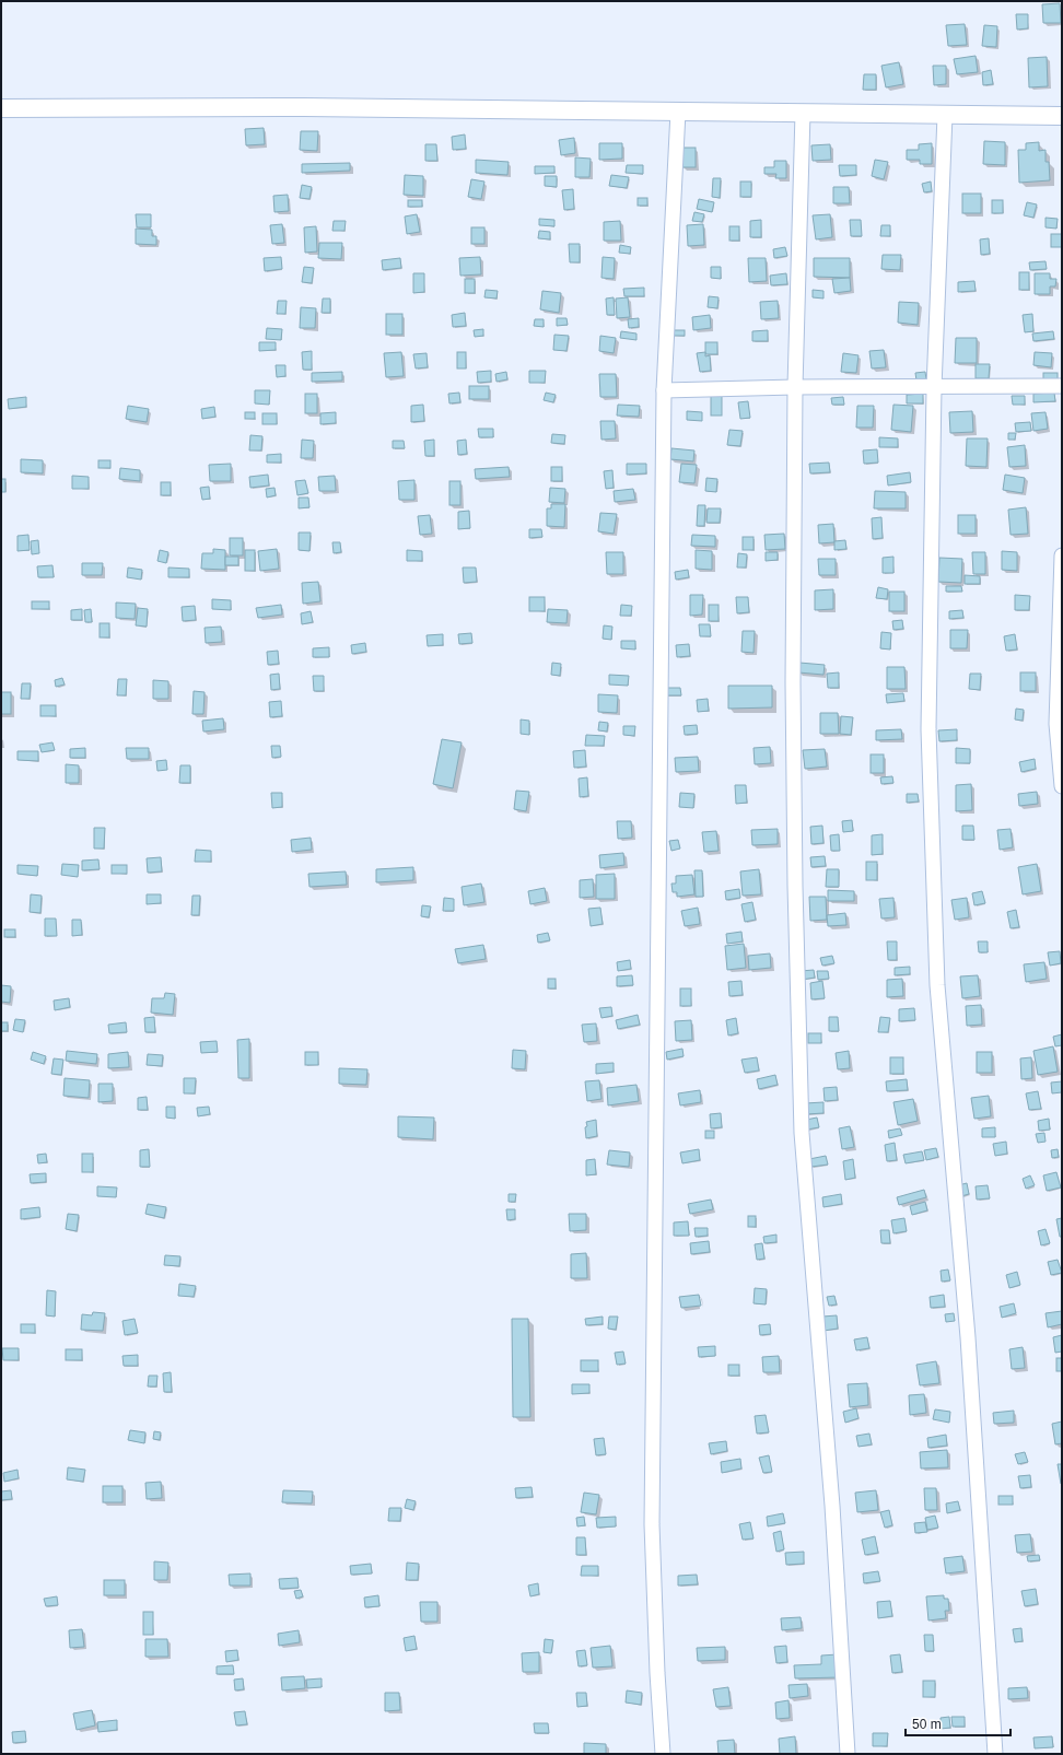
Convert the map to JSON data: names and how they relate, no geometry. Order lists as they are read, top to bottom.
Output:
{
  "scale_bar": "50 m"
}
